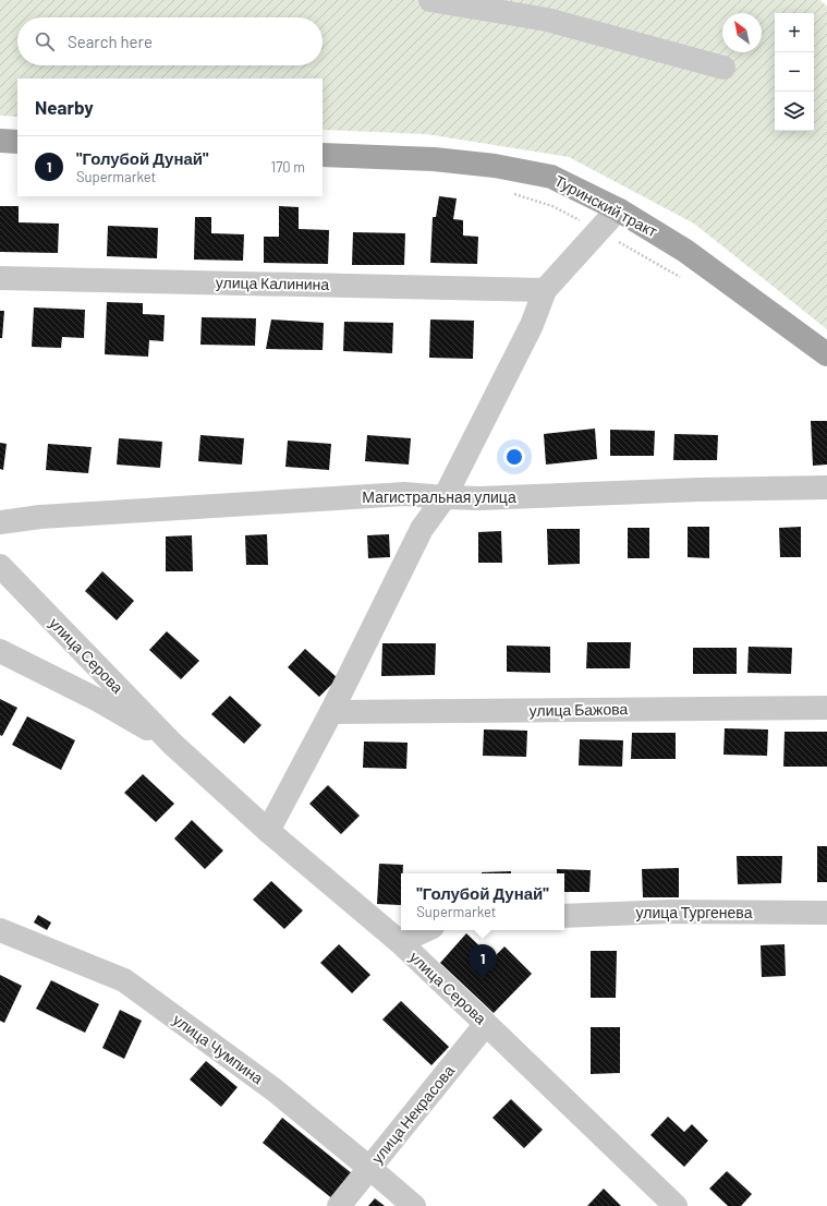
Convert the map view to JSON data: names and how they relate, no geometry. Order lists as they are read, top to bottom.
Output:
{
  "streets": {
    "main road": ["Туринский тракт"],
    "street": [
      "улица Калинина",
      "Магистральная улица",
      "улица Серова",
      "улица Бажова",
      "улица Тургенева",
      "улица Чумпина",
      "улица Некрасова"
    ]
  },
  "crossings": [
    ["улица Серова", "улица Некрасова"],
    ["улица Чумпина", "улица Некрасова"]
  ],
  "north": "top left",
  "page": {
    "map_buttons": ["+", "−"],
    "search": "Search here",
    "heading": "Nearby",
    "list": [
      {
        "mark": "1",
        "name": "\"Голубой Дунай\"",
        "note": "Supermarket",
        "value": "170 m"
      }
    ],
    "popup": ["\"Голубой Дунай\"", "Supermarket"],
    "pins": "1"
  }
}
